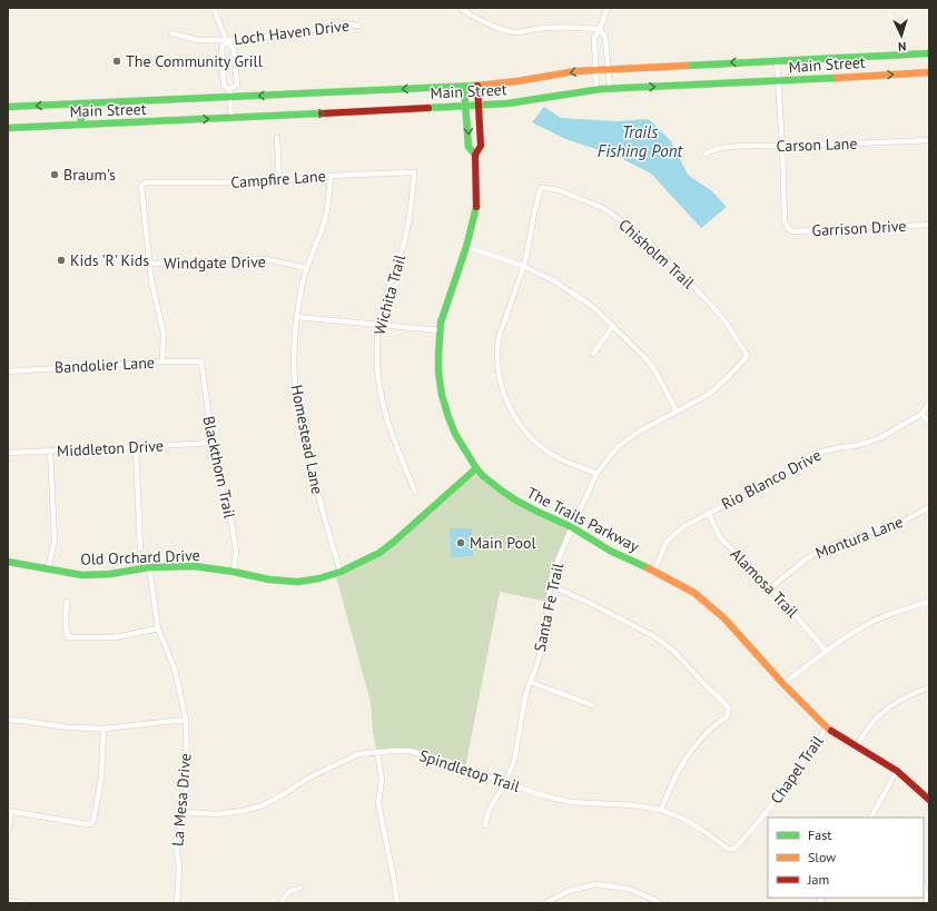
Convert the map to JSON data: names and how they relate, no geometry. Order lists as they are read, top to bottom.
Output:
{
  "streets": {
    "main road": ["Main Street", "The Trails Parkway", "Old Orchard Drive"],
    "street": [
      "Loch Haven Drive",
      "Carson Lane",
      "Campfire Lane",
      "Garrison Drive",
      "Chisholm Trail",
      "Windgate Drive",
      "Wichita Trail",
      "Bandolier Lane",
      "Homestead Lane",
      "Middleton Drive",
      "Blackthorn Trail",
      "Rio Blanco Drive",
      "Montura Lane",
      "Alamosa Trail",
      "Santa Fe Trail",
      "Chapel Trail",
      "Spindletop Trail",
      "La Mesa Drive"
    ]
  },
  "crossings": [
    ["Main Street", "The Trails Parkway"],
    ["Carson Lane", "Garrison Drive"],
    ["Campfire Lane", "Windgate Drive"],
    ["Campfire Lane", "Wichita Trail"],
    ["Campfire Lane", "Homestead Lane"],
    ["Chisholm Trail", "Santa Fe Trail"],
    ["Windgate Drive", "Homestead Lane"],
    ["Bandolier Lane", "Blackthorn Trail"],
    ["Homestead Lane", "Old Orchard Drive"],
    ["Middleton Drive", "Blackthorn Trail"],
    ["Blackthorn Trail", "Old Orchard Drive"],
    ["Rio Blanco Drive", "The Trails Parkway"],
    ["Rio Blanco Drive", "Alamosa Trail"],
    ["The Trails Parkway", "Old Orchard Drive"],
    ["The Trails Parkway", "Santa Fe Trail"],
    ["The Trails Parkway", "Chapel Trail"],
    ["Montura Lane", "Alamosa Trail"],
    ["Old Orchard Drive", "La Mesa Drive"],
    ["Santa Fe Trail", "Spindletop Trail"],
    ["Chapel Trail", "Spindletop Trail"],
    ["Spindletop Trail", "La Mesa Drive"]
  ],
  "water": ["Trails Fishing Pont"],
  "places": [
    "The Community Grill",
    "Braum's",
    "Kids 'R' Kids",
    "Main Pool"
  ],
  "legend": ["Fast", "Slow", "Jam"],
  "north": "bottom"
}
